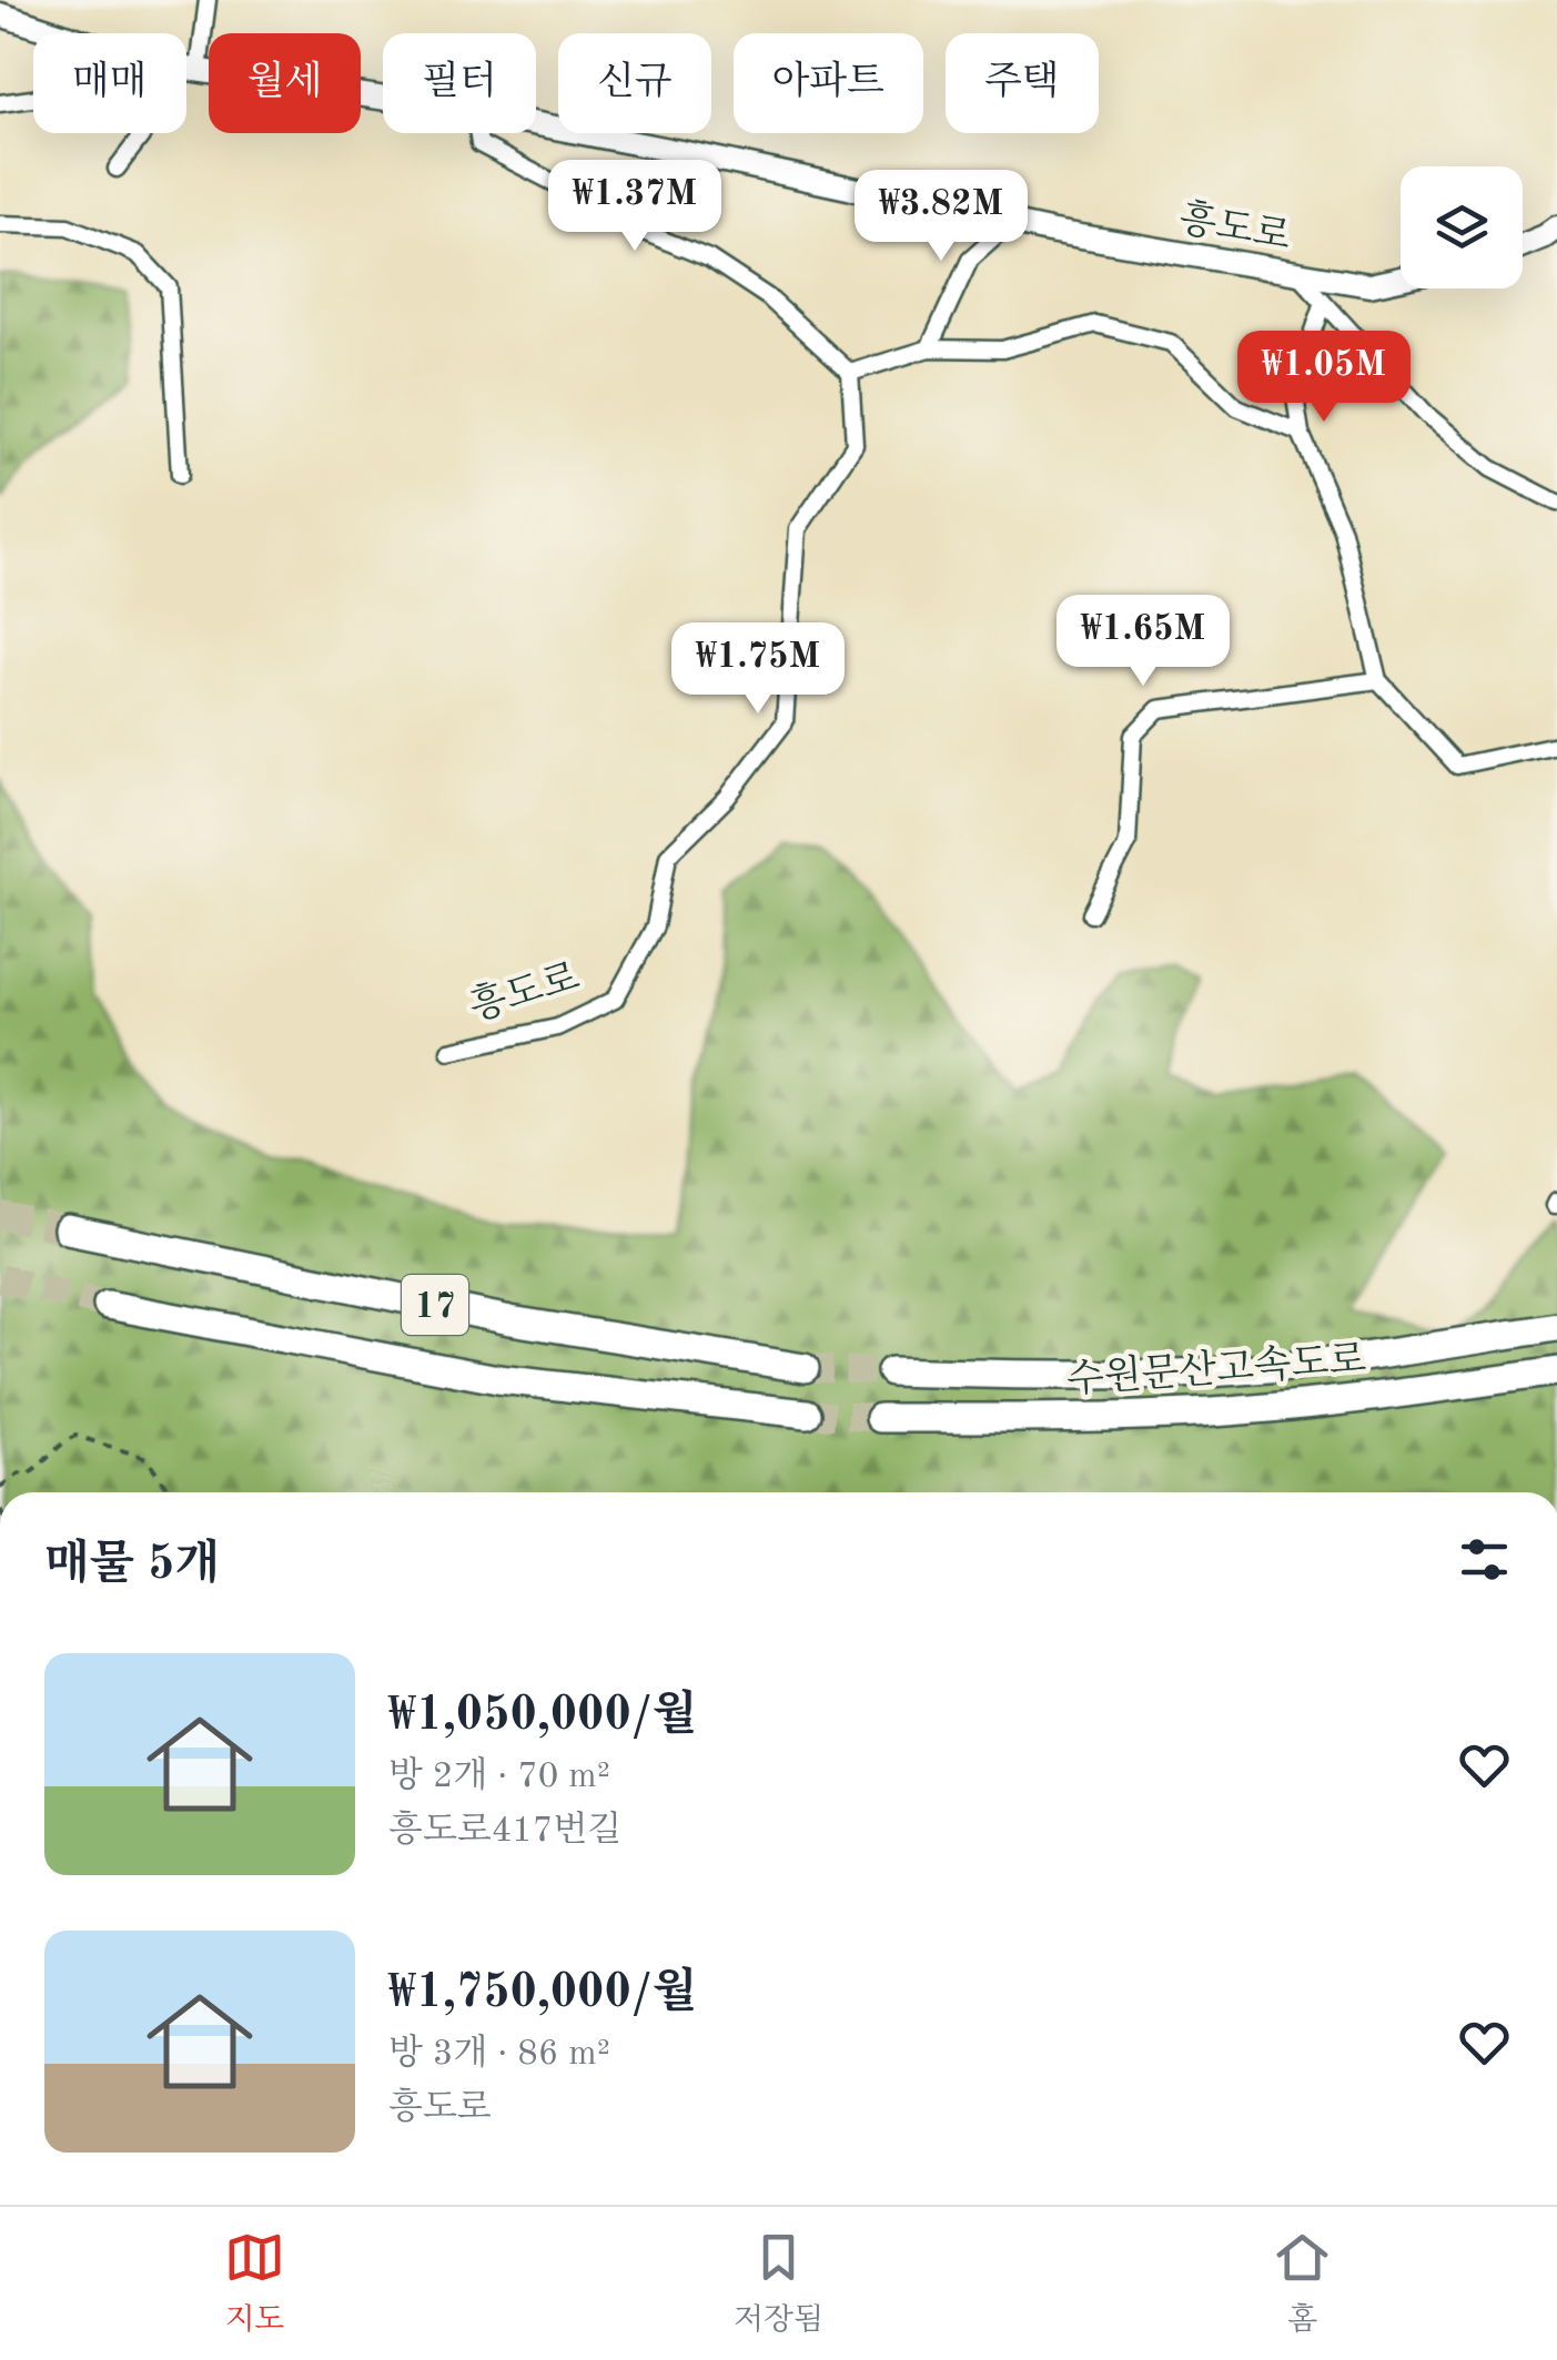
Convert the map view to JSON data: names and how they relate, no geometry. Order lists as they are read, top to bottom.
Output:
{
  "streets": {
    "highway": ["17", "수원문산고속도로"],
    "street": ["흥도로"]
  },
  "page": {
    "chip": [
      "매매",
      "월세",
      "필터",
      "신규",
      "아파트",
      "주택"
    ],
    "price": [
      "₩1.37M",
      "₩3.82M",
      "₩1.05M",
      "₩1.65M",
      "₩1.75M"
    ],
    "heading": "매물 5개",
    "list": [
      {
        "name": "₩1,050,000/월",
        "note": "방 2개 · 70 m² · 흥도로417번길"
      },
      {
        "name": "₩1,750,000/월",
        "note": "방 3개 · 86 m² · 흥도로"
      }
    ],
    "tabs": ["지도", "저장됨", "홈"]
  }
}
